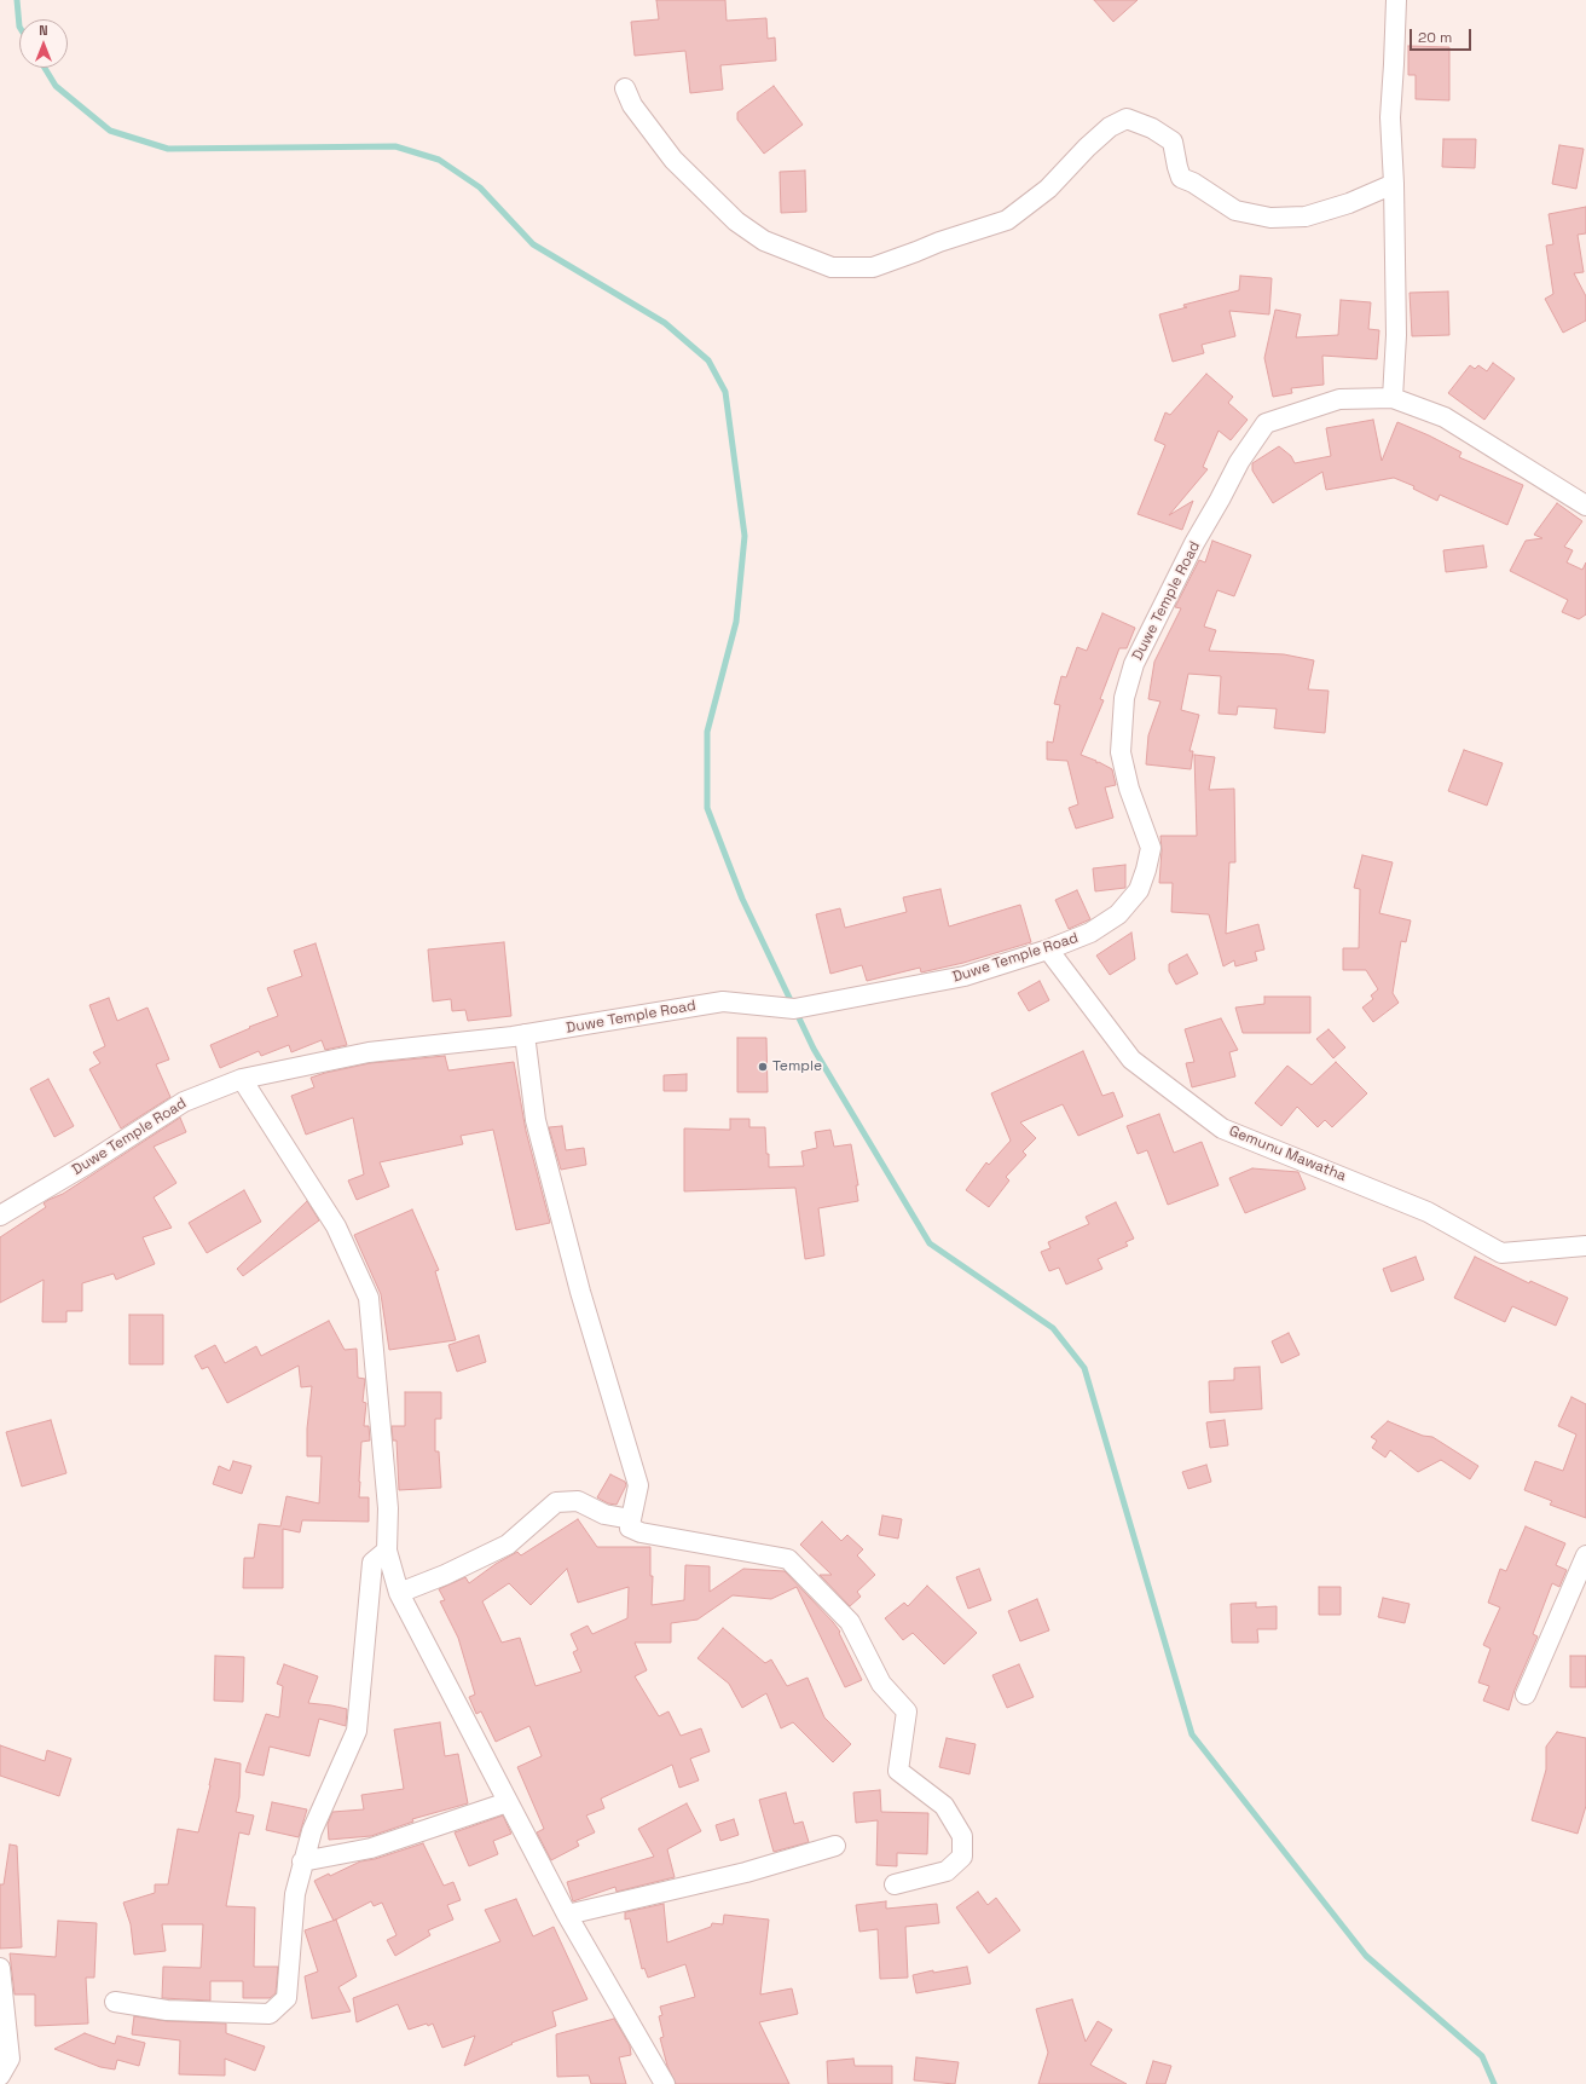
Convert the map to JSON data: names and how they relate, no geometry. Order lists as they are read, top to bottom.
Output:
{
  "streets": {
    "street": ["Duwe Temple Road", "Gemunu Mawatha"]
  },
  "crossings": [
    ["Duwe Temple Road", "Gemunu Mawatha"]
  ],
  "places": ["Temple"],
  "scale_bar": "20 m",
  "north": "top"
}
